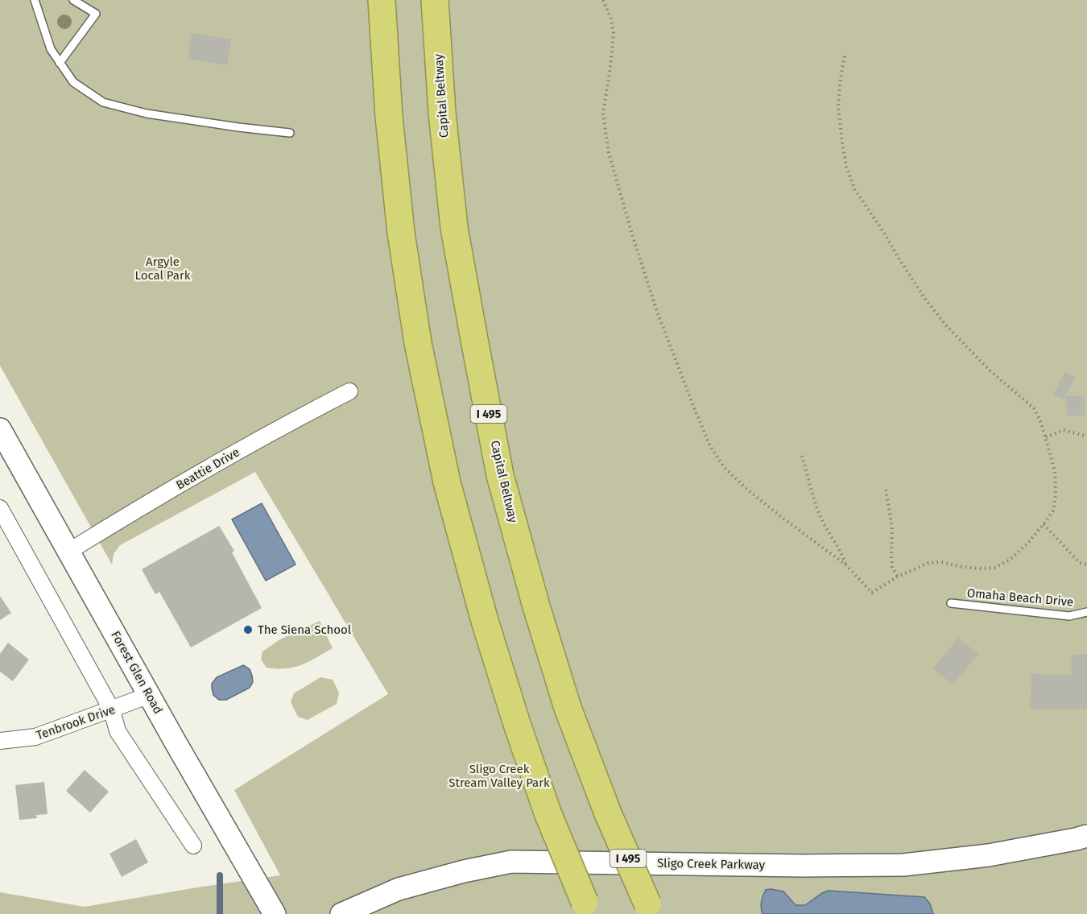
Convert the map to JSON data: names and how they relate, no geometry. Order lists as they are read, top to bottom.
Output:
{
  "streets": {
    "highway": ["Capital Beltway", "I 495"],
    "street": [
      "Beattie Drive",
      "Forest Glen Road",
      "Tenbrook Drive",
      "Sligo Creek Parkway"
    ],
    "lane": ["Omaha Beach Drive"]
  },
  "crossings": [
    ["Beattie Drive", "Forest Glen Road"],
    ["Forest Glen Road", "Tenbrook Drive"]
  ],
  "parks": ["Argyle Local Park", "Sligo Creek Stream Valley Park"],
  "places": ["The Siena School"]
}
